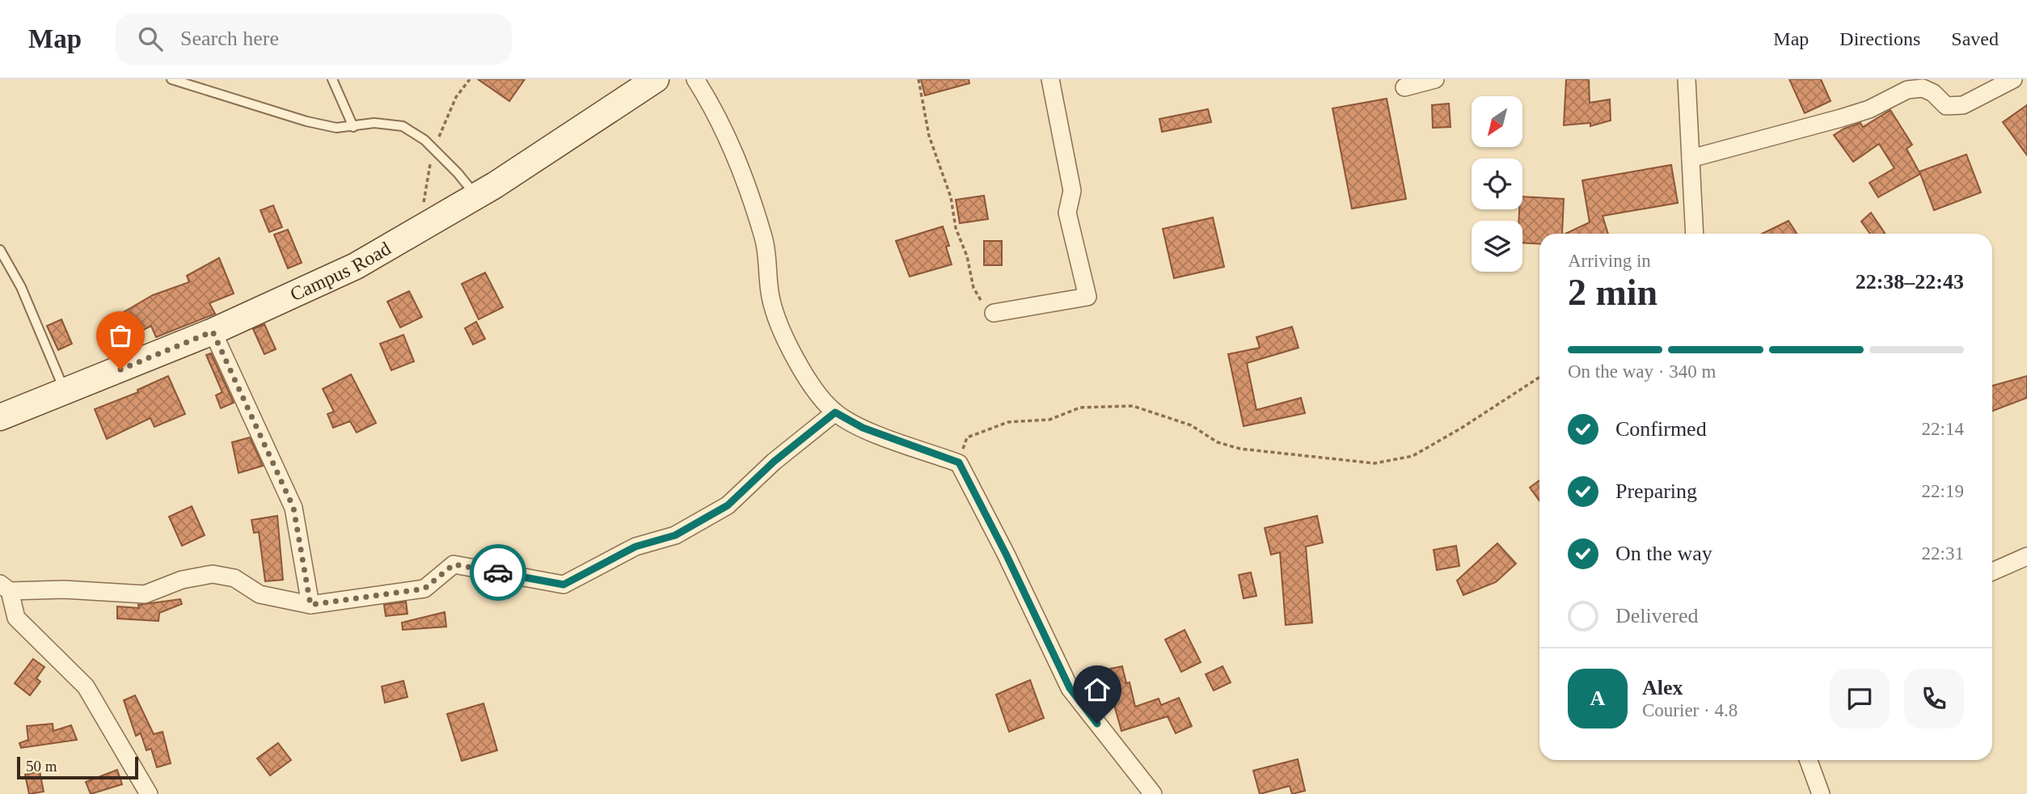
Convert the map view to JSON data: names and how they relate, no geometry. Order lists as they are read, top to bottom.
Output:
{
  "streets": {
    "street": ["Campus Road"]
  },
  "scale_bar": "50 m",
  "north": "bottom left",
  "page": {
    "header": "Map",
    "search": "Search here",
    "nav": ["Map", "Directions", "Saved"],
    "heading": ["2 min", "Arriving in", "22:38–22:43"],
    "panel": ["Alex", "Courier · 4.8"],
    "bar": "On the way · 340 m",
    "list": [
      ["Confirmed", "22:14"],
      ["Preparing", "22:19"],
      ["On the way", "22:31"],
      "Delivered"
    ],
    "round": "A",
    "scale": "50 m"
  }
}
